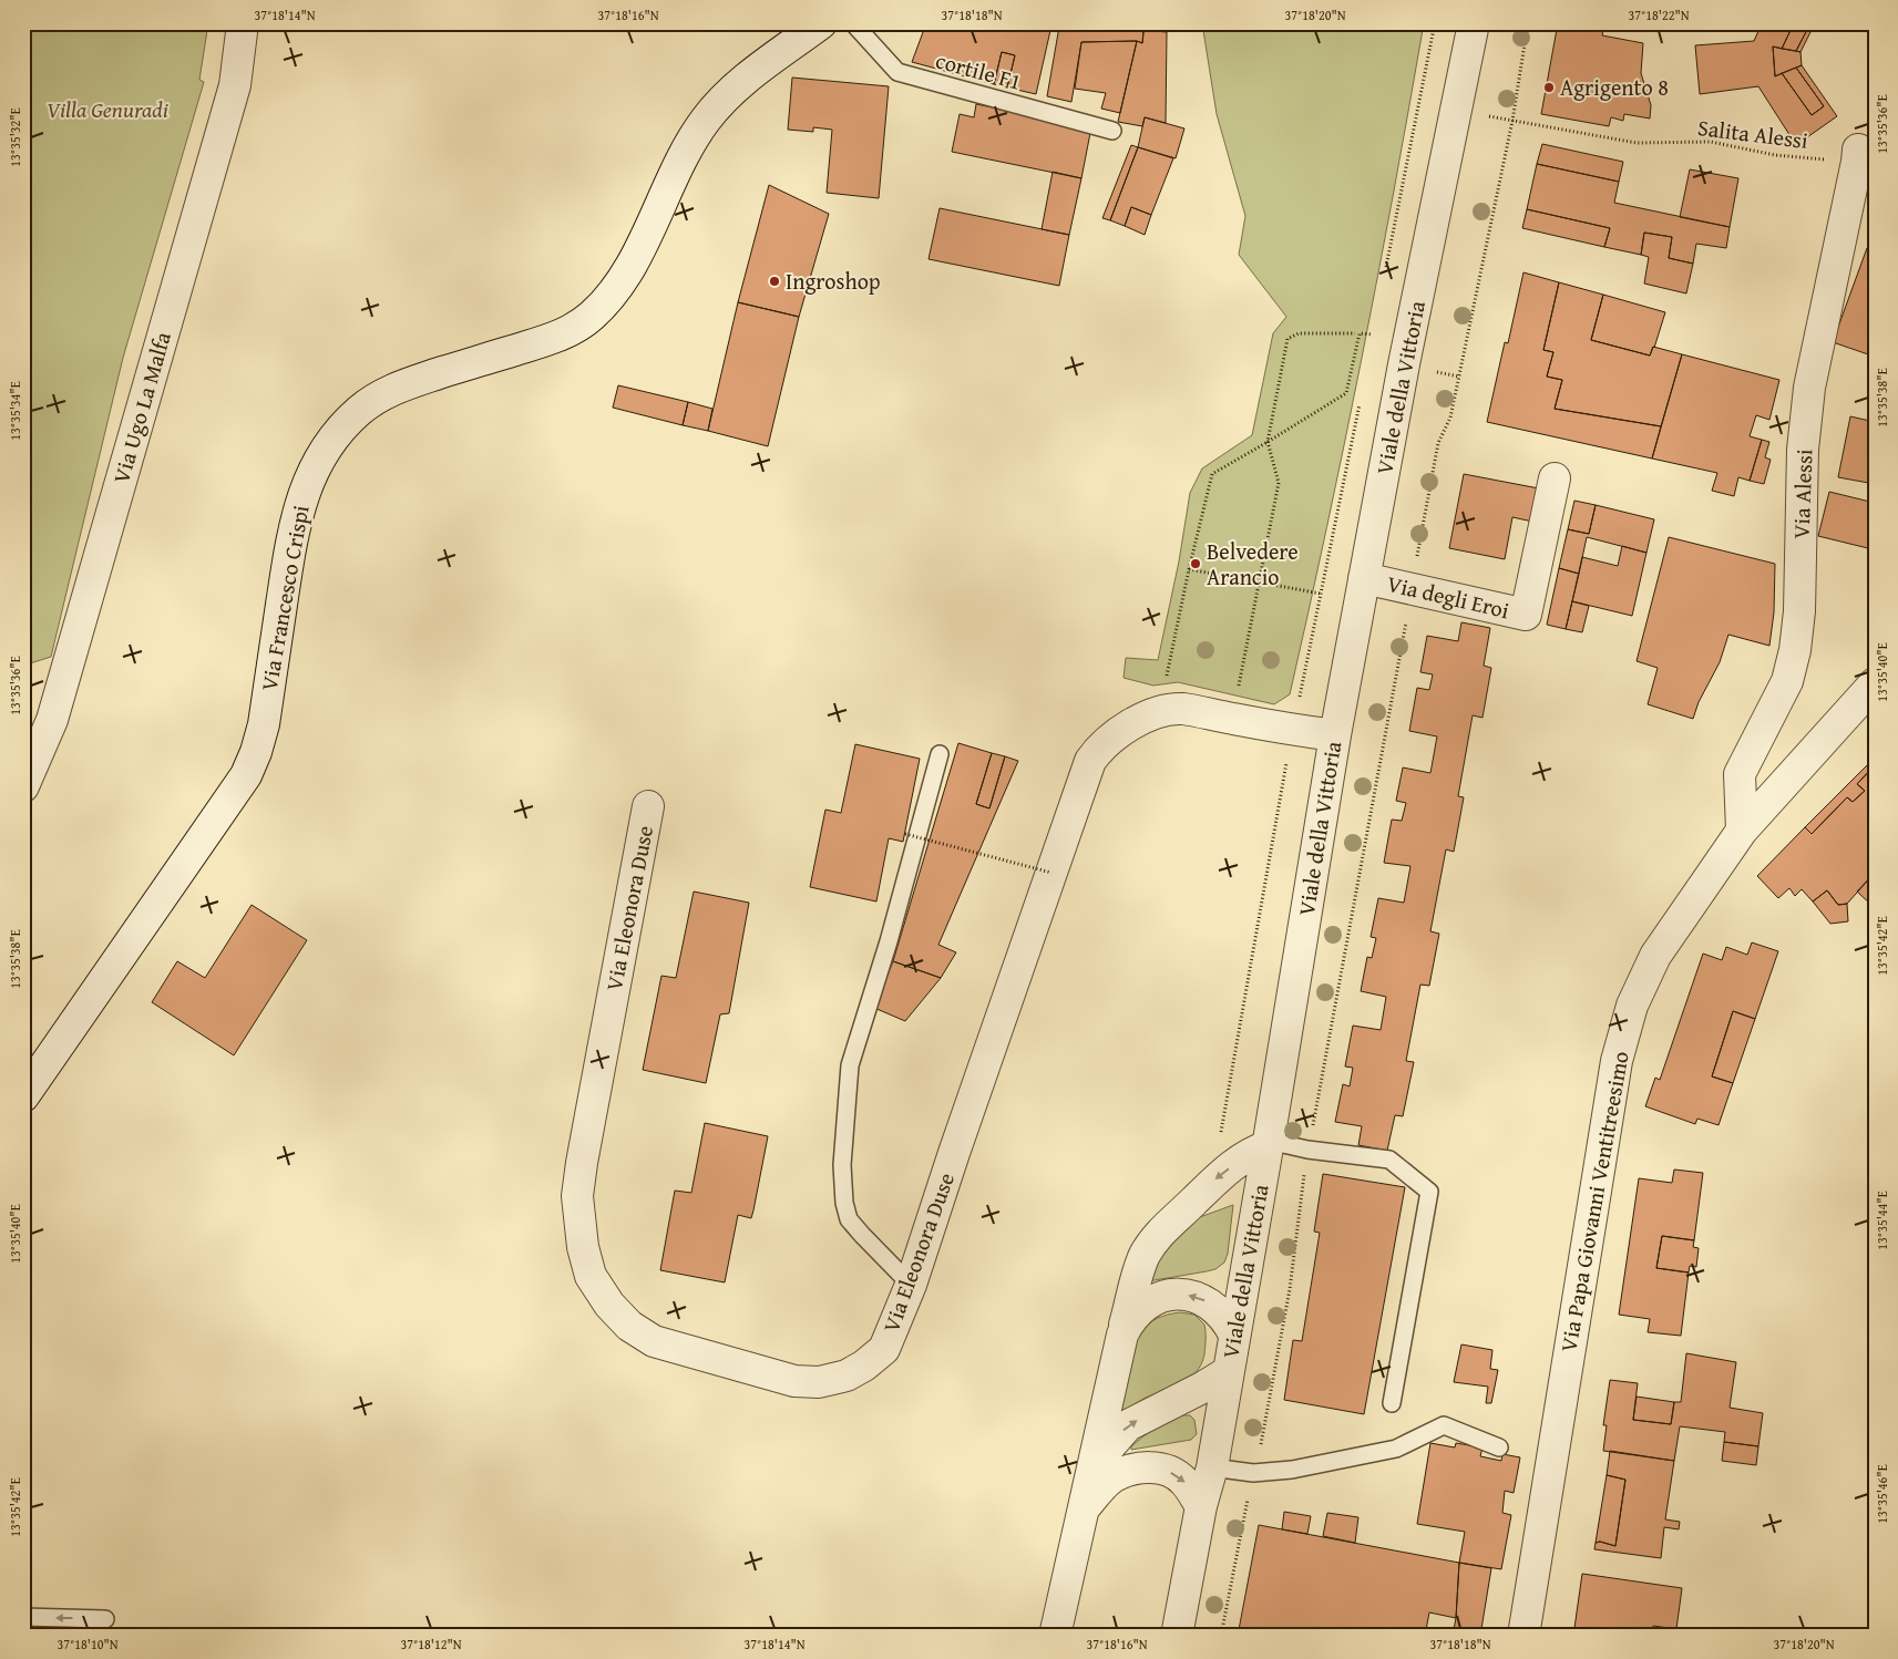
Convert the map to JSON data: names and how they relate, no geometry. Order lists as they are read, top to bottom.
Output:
{
  "streets": {
    "street": [
      "Viale della Vittoria",
      "Via Ugo La Malfa",
      "Via Alessi",
      "Via degli Eroi",
      "Via Francesco Crispi",
      "Via Eleonora Duse",
      "Via Papa Giovanni Ventitreesimo"
    ],
    "lane": ["cortile F1"],
    "path": ["Salita Alessi"]
  },
  "crossings": [
    ["Salita Alessi", "Viale della Vittoria"],
    ["Salita Alessi", "Via Alessi"],
    ["Viale della Vittoria", "Via degli Eroi"],
    ["Viale della Vittoria", "Via Eleonora Duse"],
    ["Via Alessi", "Via Papa Giovanni Ventitreesimo"]
  ],
  "parks": ["Villa Genuradi"],
  "places": ["Agrigento 8", "Ingroshop", "Belvedere Arancio"],
  "coordinates": [
    "37°18'14\"N",
    "37°18'16\"N",
    "37°18'18\"N",
    "37°18'20\"N",
    "37°18'22\"N",
    "13°35'36\"E",
    "13°35'32\"E",
    "13°35'38\"E",
    "13°35'34\"E",
    "13°35'40\"E",
    "13°35'42\"E",
    "13°35'44\"E",
    "13°35'46\"E",
    "37°18'10\"N",
    "37°18'12\"N"
  ]
}
